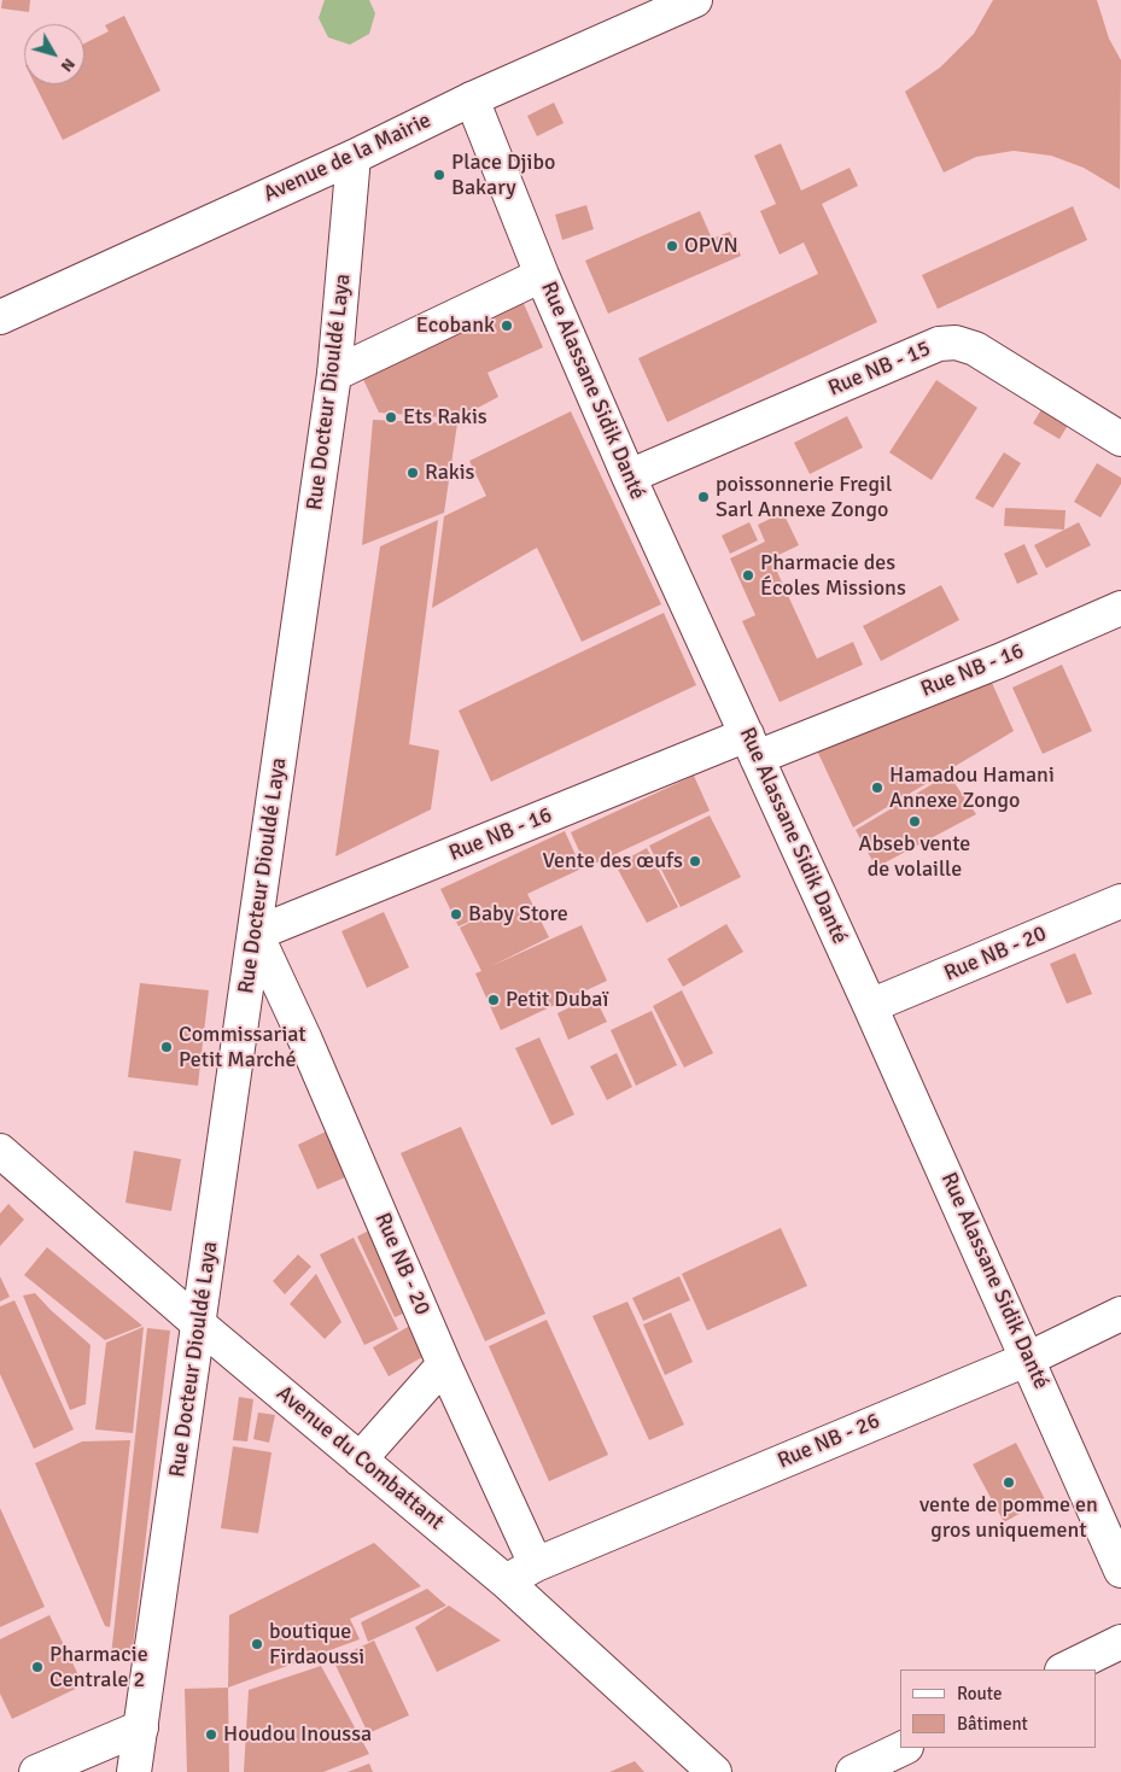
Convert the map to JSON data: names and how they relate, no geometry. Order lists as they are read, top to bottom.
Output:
{
  "streets": {
    "street": [
      "Avenue de la Mairie",
      "Rue NB - 15",
      "Rue Alassane Sidik Danté",
      "Rue Docteur Diouldé Laya",
      "Rue NB - 16",
      "Rue NB - 20",
      "Rue NB - 26",
      "Avenue du Combattant"
    ]
  },
  "crossings": [
    ["Avenue de la Mairie", "Rue Alassane Sidik Danté"],
    ["Avenue de la Mairie", "Rue Docteur Diouldé Laya"],
    ["Rue NB - 15", "Rue Alassane Sidik Danté"],
    ["Rue Alassane Sidik Danté", "Rue NB - 16"],
    ["Rue Alassane Sidik Danté", "Rue NB - 20"],
    ["Rue Alassane Sidik Danté", "Rue NB - 26"],
    ["Rue Docteur Diouldé Laya", "Rue NB - 16"],
    ["Rue Docteur Diouldé Laya", "Rue NB - 20"],
    ["Rue Docteur Diouldé Laya", "Avenue du Combattant"],
    ["Rue NB - 16", "Rue NB - 20"],
    ["Rue NB - 20", "Rue NB - 26"]
  ],
  "places": [
    "Place Djibo Bakary",
    "OPVN",
    "Ecobank",
    "Ets Rakis",
    "Rakis",
    "poissonnerie Fregil Sarl Annexe Zongo",
    "Pharmacie des Écoles Missions",
    "Hamadou Hamani Annexe Zongo",
    "Abseb vente de volaille",
    "Vente des œufs",
    "Baby Store",
    "Petit Dubaï",
    "Commissariat Petit Marché",
    "vente de pomme en gros uniquement",
    "boutique Firdaoussi",
    "Pharmacie Centrale 2",
    "Houdou Inoussa"
  ],
  "legend": ["Route", "Bâtiment"],
  "north": "bottom right"
}
